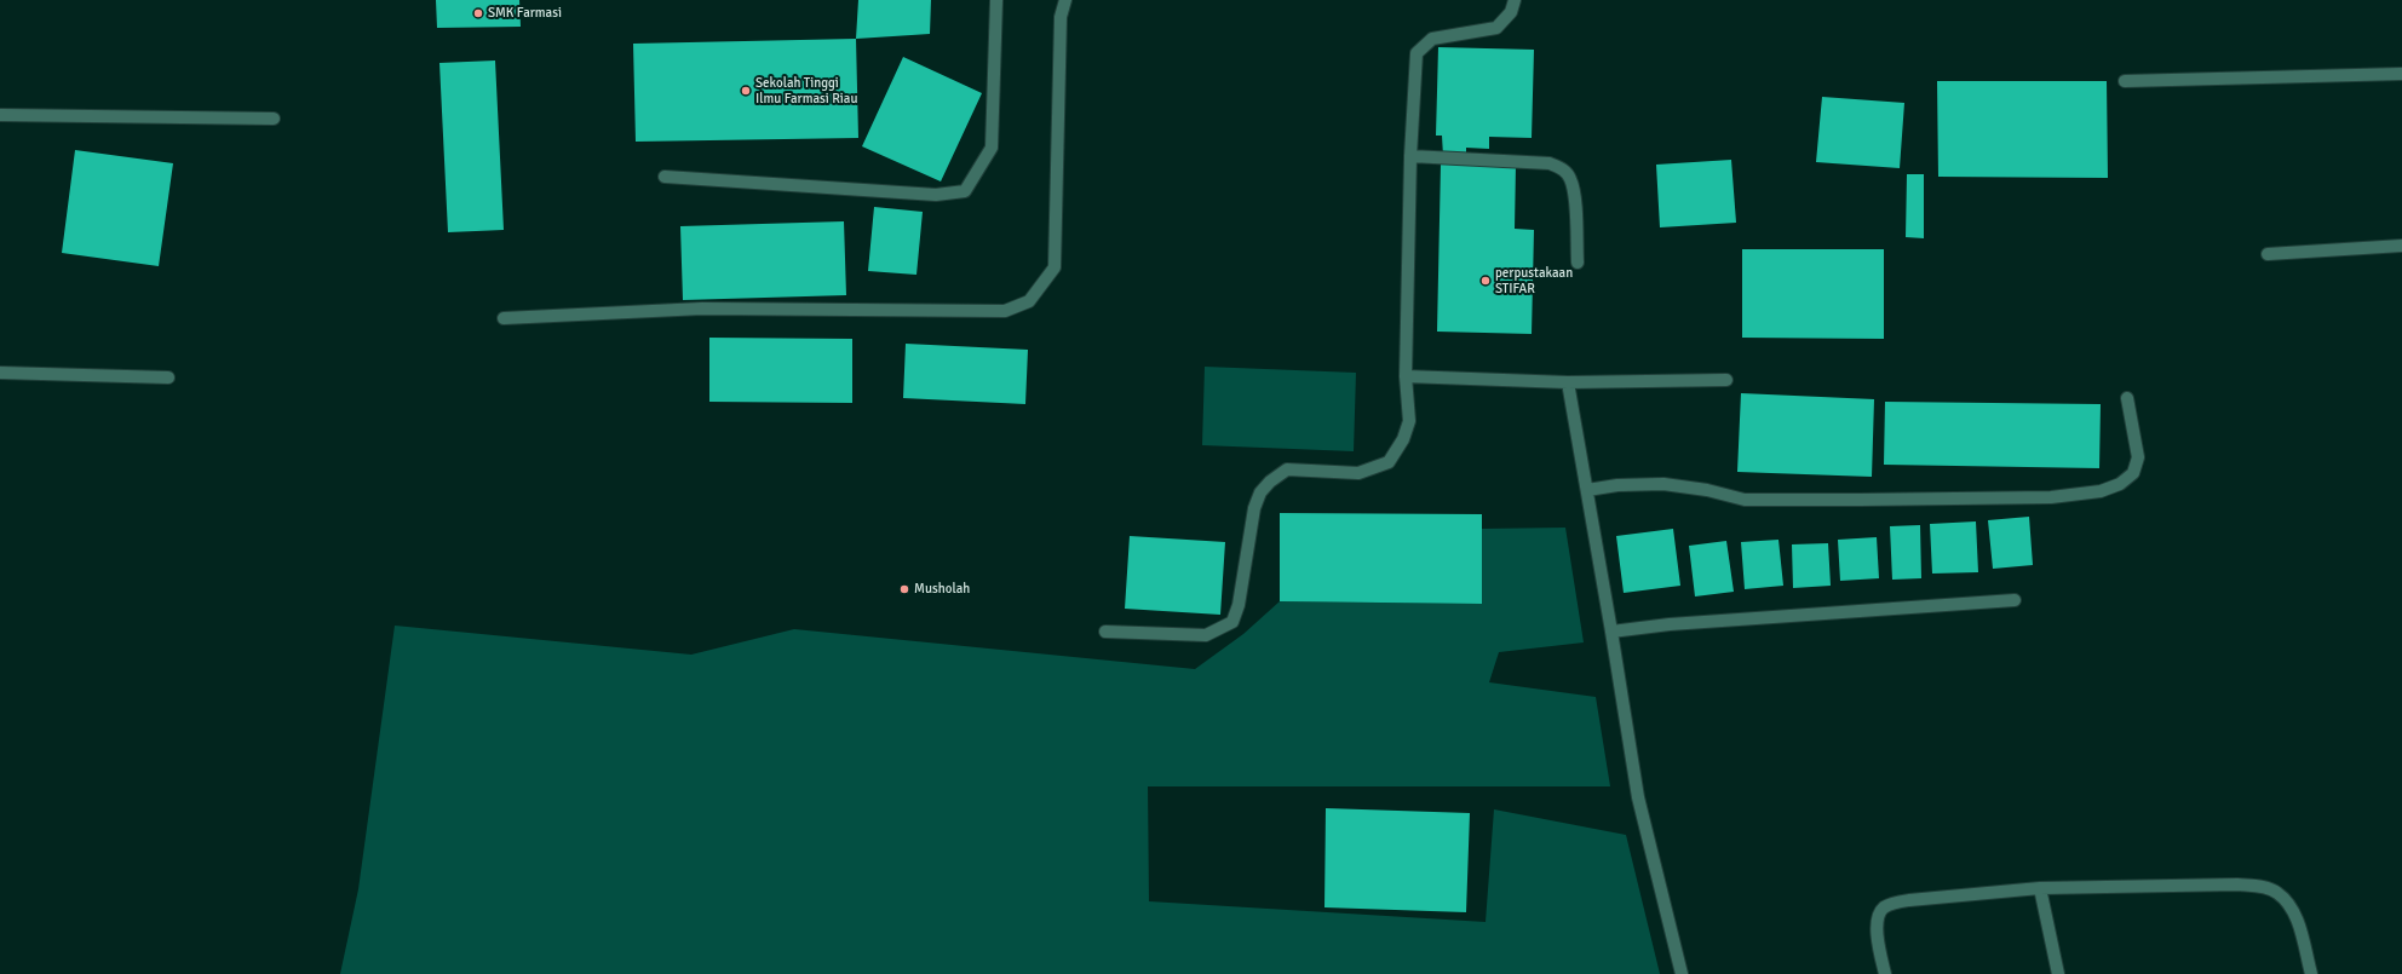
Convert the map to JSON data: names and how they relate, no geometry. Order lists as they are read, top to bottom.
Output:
{
  "places": [
    "SMK Farmasi",
    "Sekolah Tinggi Ilmu Farmasi Riau",
    "perpustakaan STIFAR",
    "Musholah"
  ]
}
